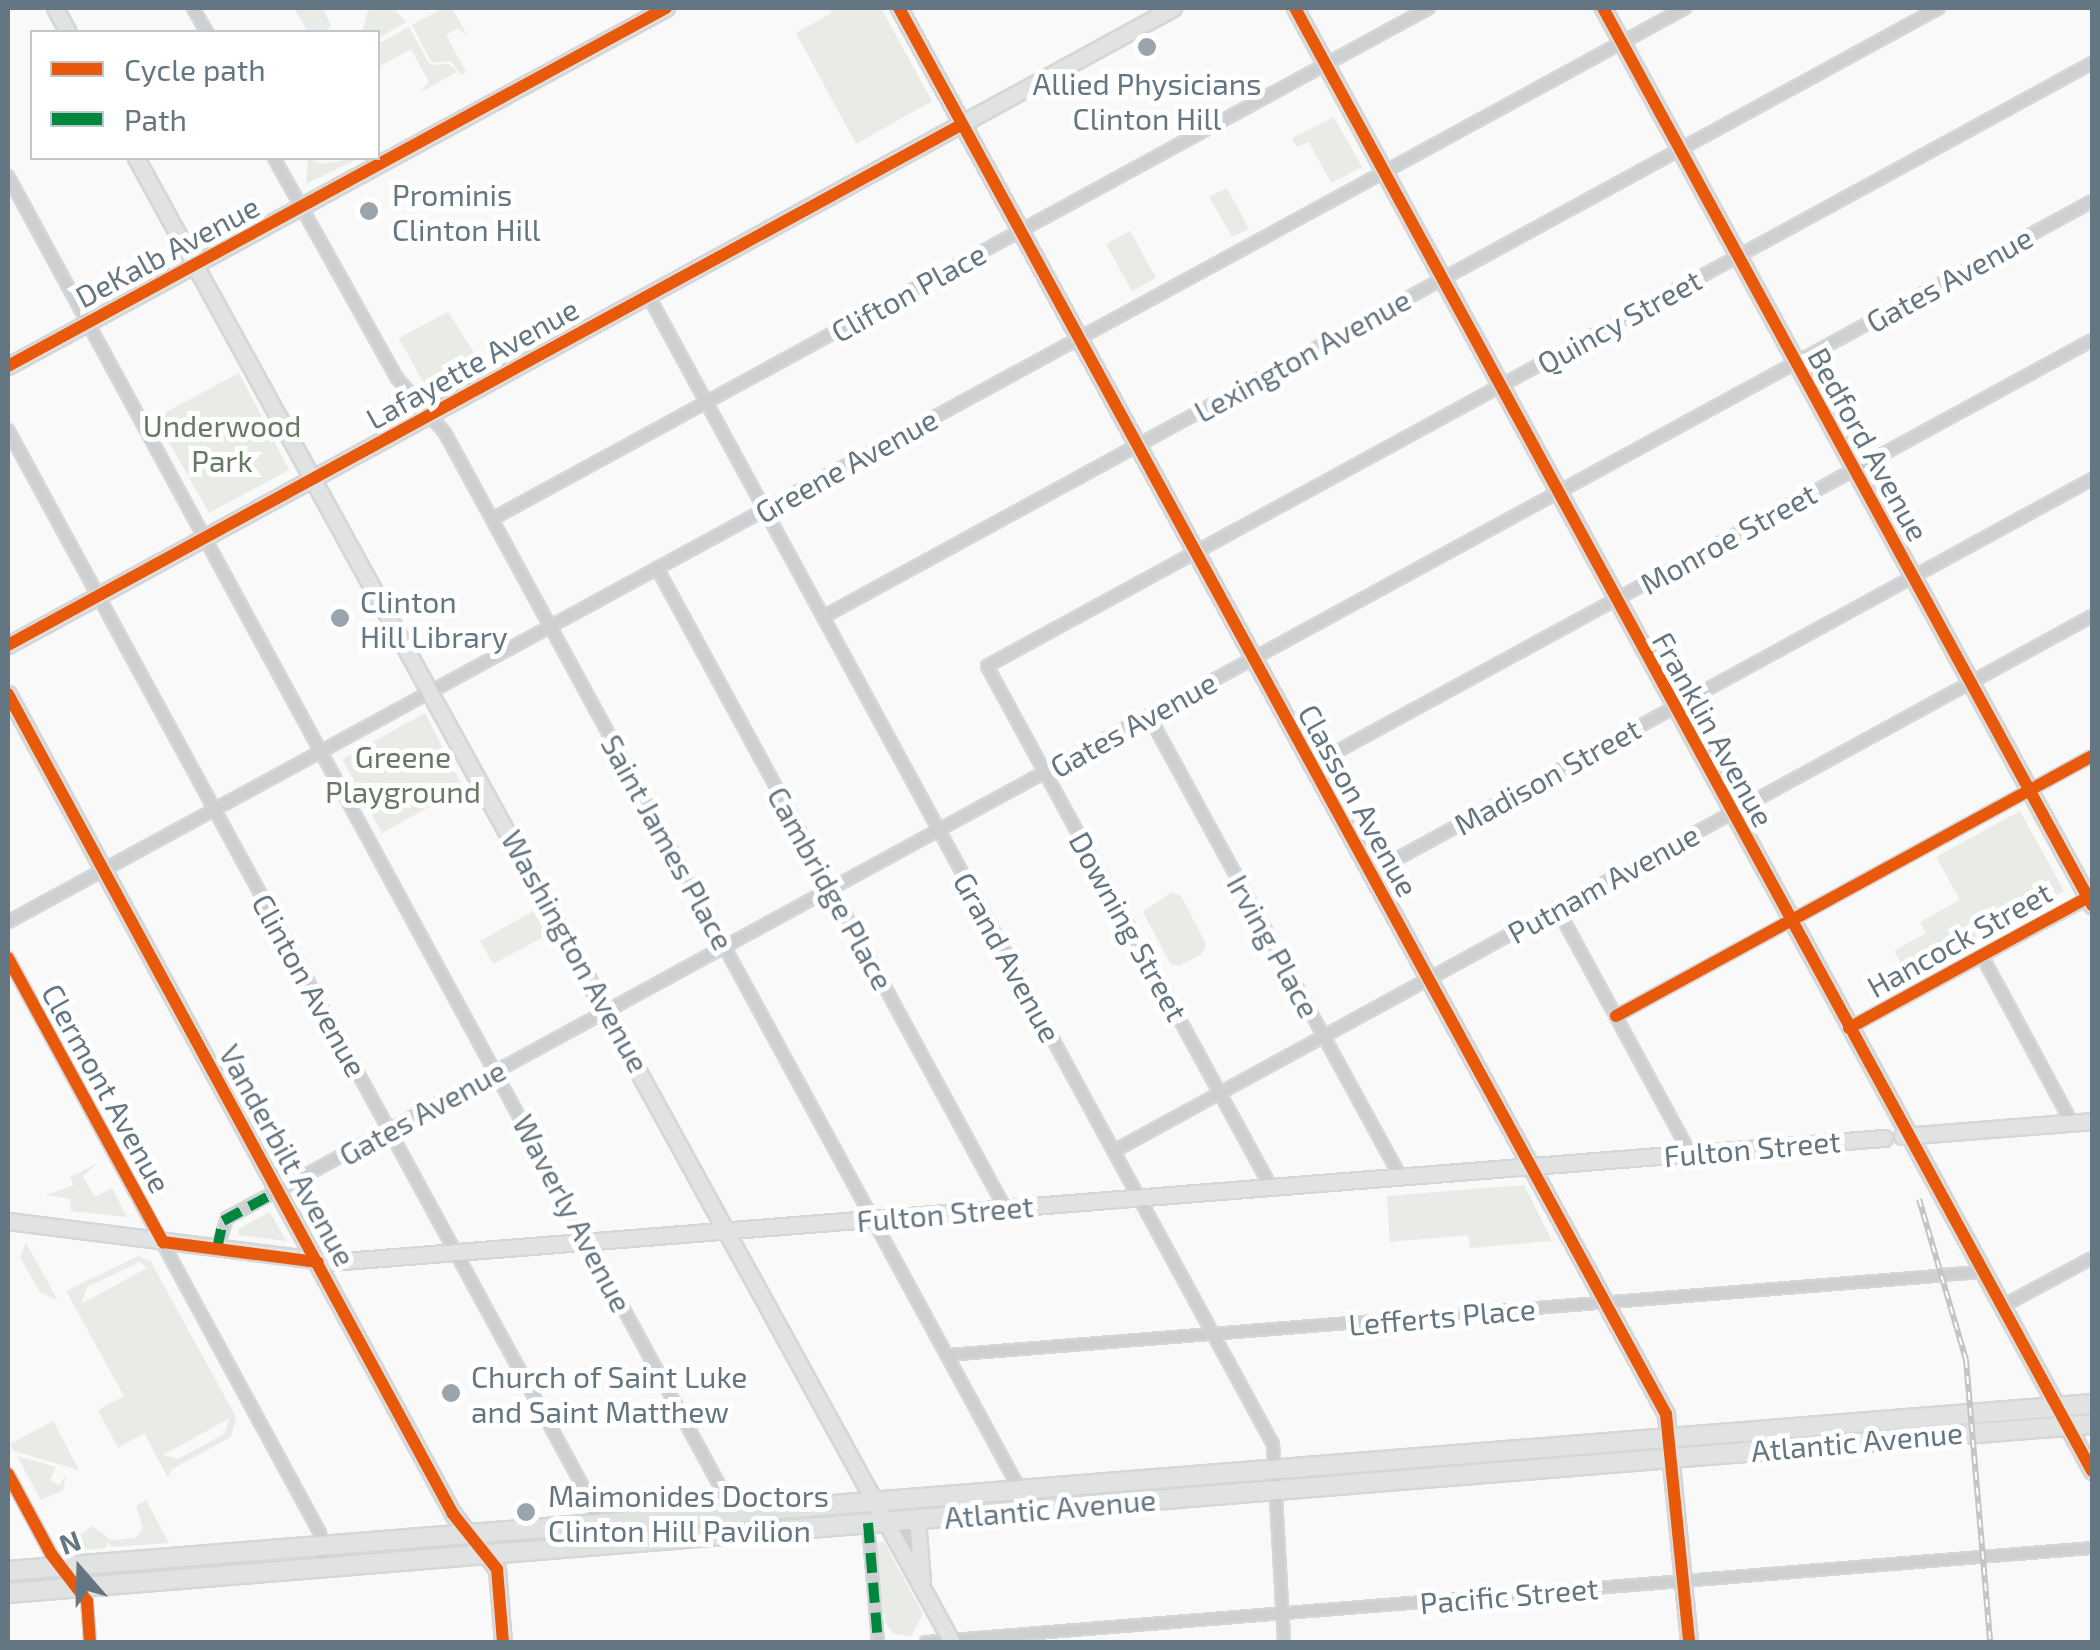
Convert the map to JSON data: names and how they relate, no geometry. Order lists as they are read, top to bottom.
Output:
{
  "streets": {
    "main road": [
      "DeKalb Avenue",
      "Lafayette Avenue",
      "Bedford Avenue",
      "Franklin Avenue",
      "Classon Avenue",
      "Washington Avenue",
      "Fulton Street",
      "Vanderbilt Avenue",
      "Atlantic Avenue"
    ],
    "street": [
      "Gates Avenue",
      "Clifton Place",
      "Quincy Street",
      "Lexington Avenue",
      "Greene Avenue",
      "Monroe Street",
      "Madison Street",
      "Saint James Place",
      "Putnam Avenue",
      "Cambridge Place",
      "Downing Street",
      "Hancock Street",
      "Irving Place",
      "Grand Avenue",
      "Clinton Avenue",
      "Clermont Avenue",
      "Waverly Avenue",
      "Lefferts Place",
      "Pacific Street"
    ]
  },
  "crossings": [
    ["DeKalb Avenue", "Saint James Place"],
    ["DeKalb Avenue", "Washington Avenue"],
    ["DeKalb Avenue", "Waverly Avenue"],
    ["Gates Avenue", "Bedford Avenue"],
    ["Gates Avenue", "Franklin Avenue"],
    ["Gates Avenue", "Classon Avenue"],
    ["Gates Avenue", "Saint James Place"],
    ["Gates Avenue", "Cambridge Place"],
    ["Gates Avenue", "Downing Street"],
    ["Gates Avenue", "Irving Place"],
    ["Gates Avenue", "Washington Avenue"],
    ["Gates Avenue", "Grand Avenue"],
    ["Gates Avenue", "Clinton Avenue"],
    ["Gates Avenue", "Fulton Street"],
    ["Gates Avenue", "Vanderbilt Avenue"],
    ["Gates Avenue", "Waverly Avenue"],
    ["Clifton Place", "Franklin Avenue"],
    ["Clifton Place", "Classon Avenue"],
    ["Clifton Place", "Saint James Place"],
    ["Clifton Place", "Grand Avenue"],
    ["Quincy Street", "Bedford Avenue"],
    ["Quincy Street", "Franklin Avenue"],
    ["Quincy Street", "Classon Avenue"],
    ["Quincy Street", "Downing Street"],
    ["Lexington Avenue", "Bedford Avenue"],
    ["Lexington Avenue", "Franklin Avenue"],
    ["Lexington Avenue", "Classon Avenue"],
    ["Lexington Avenue", "Grand Avenue"],
    ["Lafayette Avenue", "Classon Avenue"],
    ["Lafayette Avenue", "Saint James Place"],
    ["Lafayette Avenue", "Washington Avenue"],
    ["Lafayette Avenue", "Grand Avenue"],
    ["Lafayette Avenue", "Clinton Avenue"],
    ["Lafayette Avenue", "Waverly Avenue"],
    ["Bedford Avenue", "Greene Avenue"],
    ["Bedford Avenue", "Monroe Street"],
    ["Bedford Avenue", "Madison Street"],
    ["Bedford Avenue", "Putnam Avenue"],
    ["Bedford Avenue", "Hancock Street"],
    ["Greene Avenue", "Franklin Avenue"],
    ["Greene Avenue", "Classon Avenue"],
    ["Greene Avenue", "Saint James Place"],
    ["Greene Avenue", "Cambridge Place"],
    ["Greene Avenue", "Washington Avenue"],
    ["Greene Avenue", "Grand Avenue"],
    ["Greene Avenue", "Clinton Avenue"],
    ["Greene Avenue", "Vanderbilt Avenue"],
    ["Greene Avenue", "Waverly Avenue"],
    ["Monroe Street", "Franklin Avenue"],
    ["Monroe Street", "Classon Avenue"],
    ["Franklin Avenue", "Madison Street"],
    ["Franklin Avenue", "Putnam Avenue"],
    ["Franklin Avenue", "Hancock Street"],
    ["Franklin Avenue", "Fulton Street"],
    ["Franklin Avenue", "Lefferts Place"],
    ["Franklin Avenue", "Atlantic Avenue"],
    ["Madison Street", "Classon Avenue"],
    ["Classon Avenue", "Putnam Avenue"],
    ["Classon Avenue", "Fulton Street"],
    ["Classon Avenue", "Lefferts Place"],
    ["Classon Avenue", "Atlantic Avenue"],
    ["Classon Avenue", "Pacific Street"],
    ["Saint James Place", "Fulton Street"],
    ["Saint James Place", "Lefferts Place"],
    ["Saint James Place", "Atlantic Avenue"],
    ["Putnam Avenue", "Downing Street"],
    ["Putnam Avenue", "Irving Place"],
    ["Putnam Avenue", "Grand Avenue"],
    ["Cambridge Place", "Fulton Street"],
    ["Downing Street", "Fulton Street"],
    ["Irving Place", "Fulton Street"],
    ["Washington Avenue", "Fulton Street"],
    ["Washington Avenue", "Atlantic Avenue"],
    ["Washington Avenue", "Pacific Street"],
    ["Grand Avenue", "Fulton Street"],
    ["Grand Avenue", "Lefferts Place"],
    ["Grand Avenue", "Atlantic Avenue"],
    ["Grand Avenue", "Pacific Street"],
    ["Clinton Avenue", "Fulton Street"],
    ["Clinton Avenue", "Atlantic Avenue"],
    ["Clermont Avenue", "Fulton Street"],
    ["Clermont Avenue", "Atlantic Avenue"],
    ["Fulton Street", "Vanderbilt Avenue"],
    ["Fulton Street", "Waverly Avenue"],
    ["Vanderbilt Avenue", "Atlantic Avenue"],
    ["Waverly Avenue", "Atlantic Avenue"]
  ],
  "parks": ["Underwood Park", "Greene Playground"],
  "places": [
    "Allied Physicians Clinton Hill",
    "Prominis Clinton Hill",
    "Clinton Hill Library",
    "Church of Saint Luke and Saint Matthew",
    "Maimonides Doctors Clinton Hill Pavilion"
  ],
  "legend": ["Cycle path", "Path"],
  "north": "top"
}
